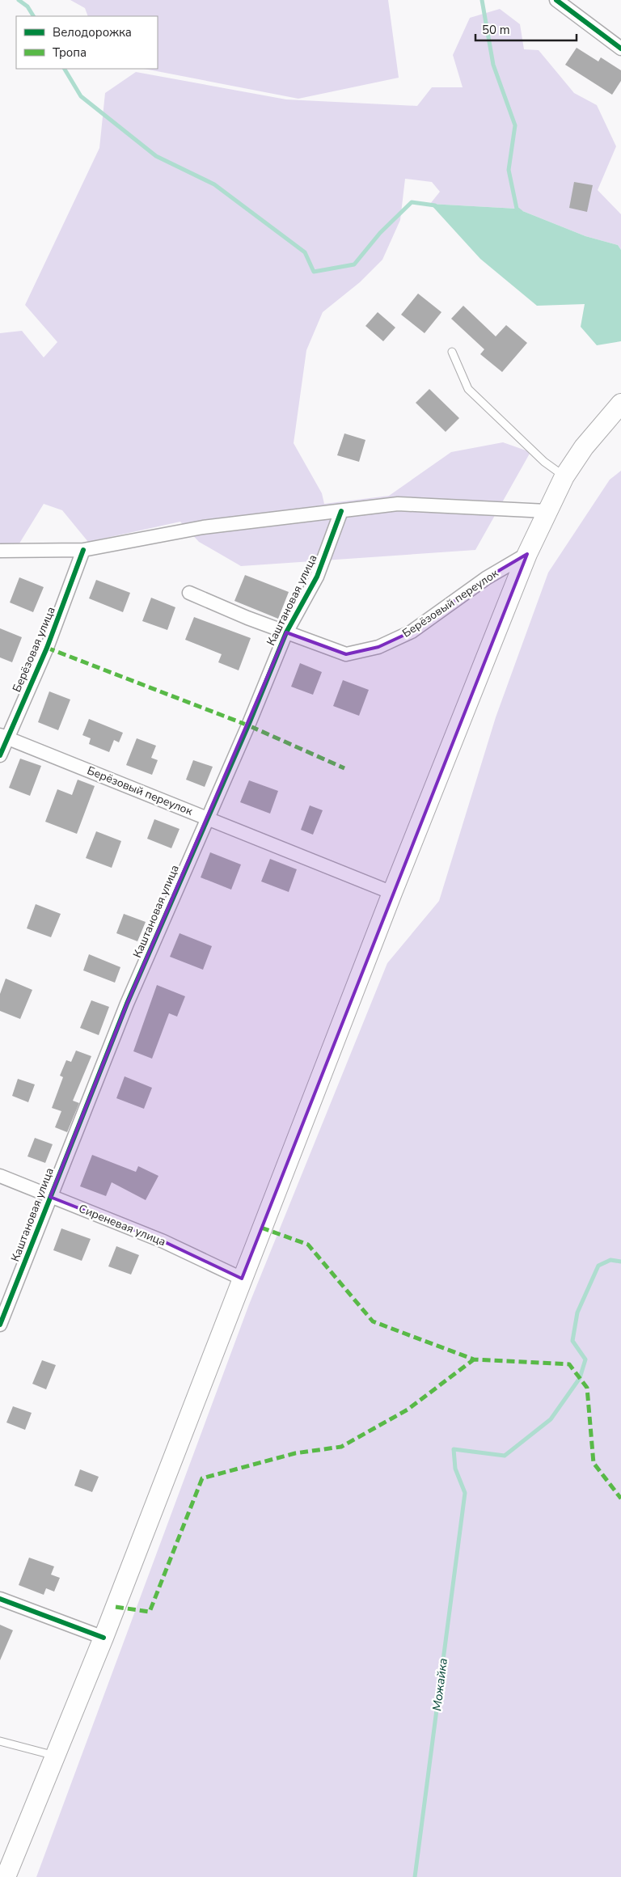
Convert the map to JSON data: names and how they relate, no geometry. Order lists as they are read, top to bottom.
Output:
{
  "streets": {
    "street": [
      "Каштановая улица",
      "Берёзовый переулок",
      "Берёзовая улица",
      "Сиреневая улица"
    ]
  },
  "crossings": [
    ["Каштановая улица", "Берёзовый переулок"],
    ["Каштановая улица", "Сиреневая улица"],
    ["Берёзовый переулок", "Берёзовая улица"]
  ],
  "water": ["Можайка"],
  "legend": ["Велодорожка", "Тропа"],
  "scale_bar": "50 m"
}
